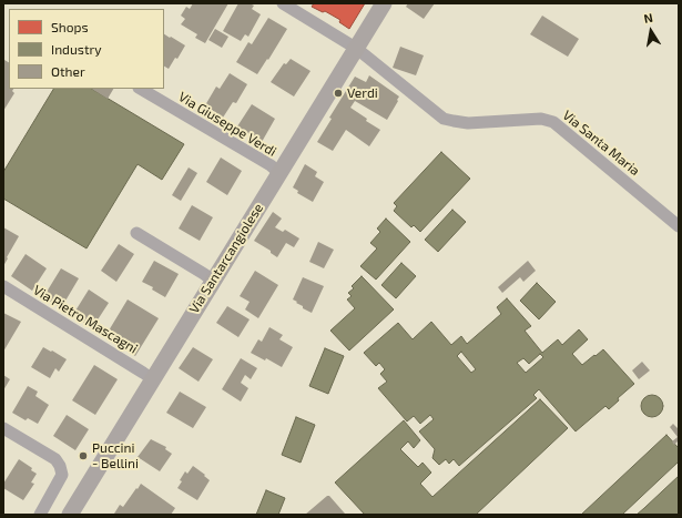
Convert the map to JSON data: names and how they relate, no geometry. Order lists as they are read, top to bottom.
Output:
{
  "streets": {
    "main road": ["Via Santarcangiolese"],
    "street": ["Via Giuseppe Verdi", "Via Santa Maria", "Via Pietro Mascagni"]
  },
  "crossings": [
    ["Via Giuseppe Verdi", "Via Santarcangiolese"],
    ["Via Santa Maria", "Via Santarcangiolese"],
    ["Via Santarcangiolese", "Via Pietro Mascagni"]
  ],
  "places": ["Verdi", "Puccini - Bellini"],
  "legend": ["Shops", "Industry", "Other"],
  "north": "top"
}
